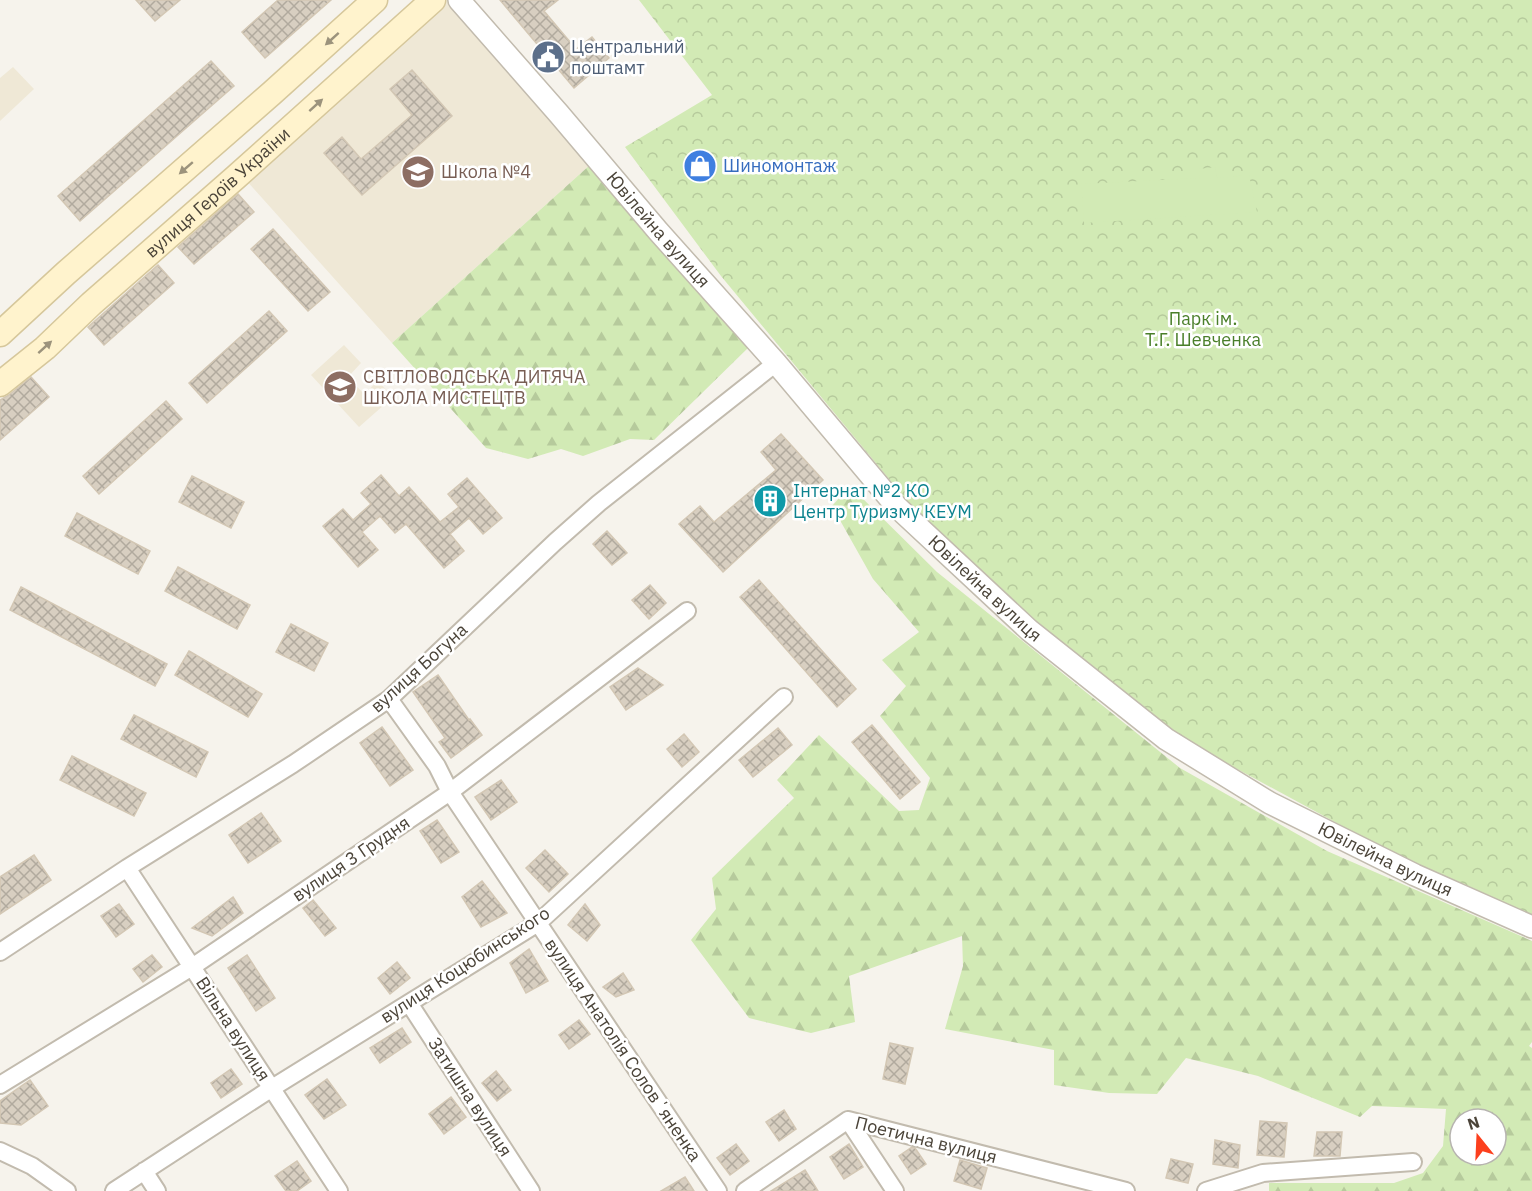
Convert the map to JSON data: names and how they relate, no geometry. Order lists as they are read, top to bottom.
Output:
{
  "streets": {
    "main road": ["вулиця Героїв України"],
    "street": [
      "Ювілейна вулиця",
      "вулиця Богуна",
      "вулиця 3 Грудня",
      "вулиця Коцюбинського",
      "Вільна вулиця",
      "вулиця Анатолія Соловʼяненка",
      "Затишна вулиця",
      "Поетична вулиця"
    ]
  },
  "crossings": [
    ["Ювілейна вулиця", "вулиця Богуна"],
    ["вулиця Богуна", "Вільна вулиця"],
    ["вулиця Богуна", "вулиця Анатолія Соловʼяненка"],
    ["вулиця 3 Грудня", "Вільна вулиця"],
    ["вулиця 3 Грудня", "вулиця Анатолія Соловʼяненка"],
    ["вулиця Коцюбинського", "Вільна вулиця"],
    ["вулиця Коцюбинського", "вулиця Анатолія Соловʼяненка"],
    ["вулиця Коцюбинського", "Затишна вулиця"]
  ],
  "parks": ["Парк ім. Т.Г. Шевченка"],
  "places": {
    "public building": ["Центральний поштамт"],
    "shop": ["Шиномонтаж"],
    "school or university": ["Школа №4", "СВІТЛОВОДСЬКА ДИТЯЧА ШКОЛА МИСТЕЦТВ"],
    "building": ["Інтернат №2 КО Центр Туризму КЕУМ"]
  },
  "north": "top"
}
